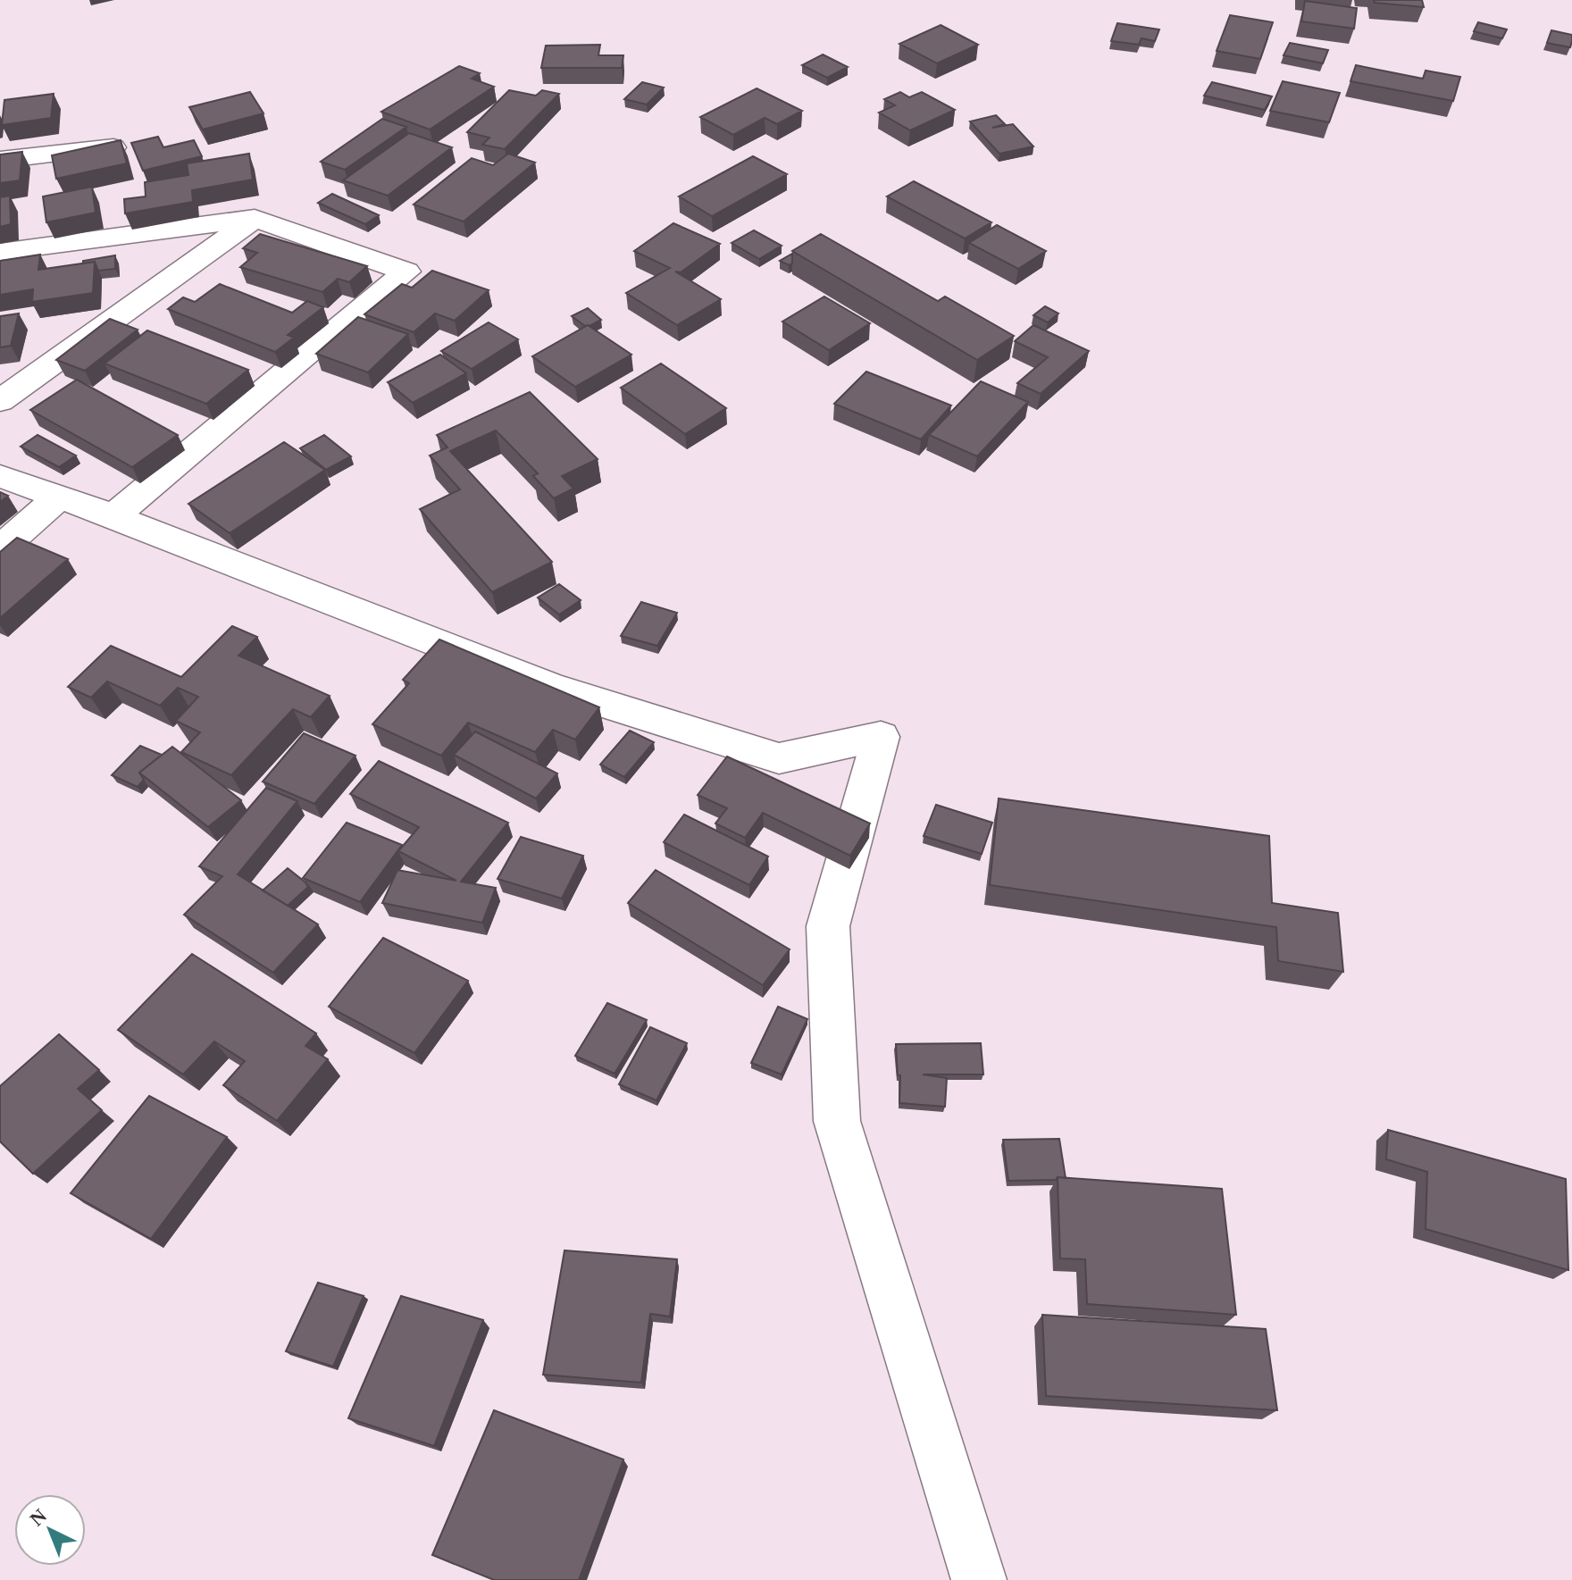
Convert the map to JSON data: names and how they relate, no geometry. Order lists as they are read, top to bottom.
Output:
{
  "north": "top left"
}
